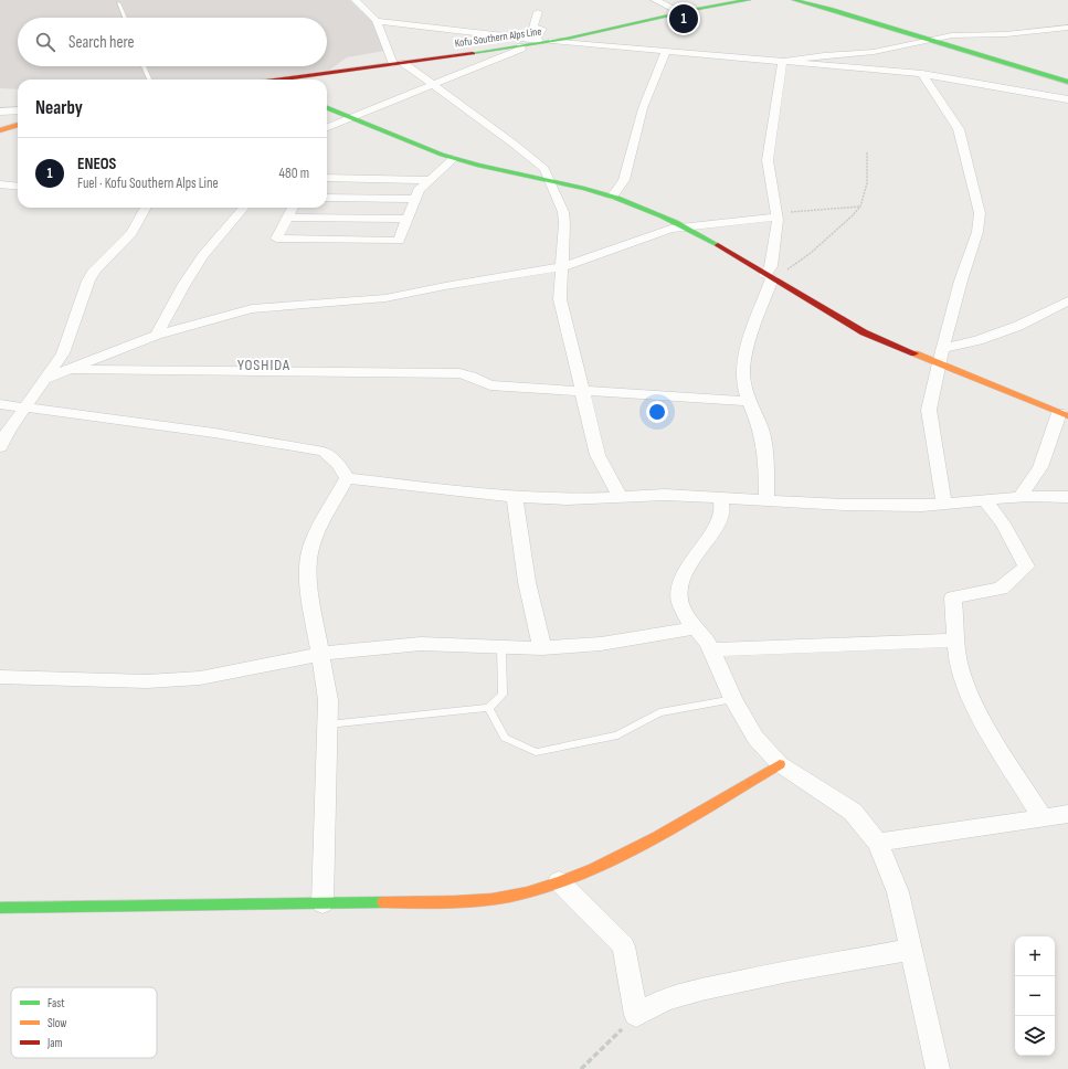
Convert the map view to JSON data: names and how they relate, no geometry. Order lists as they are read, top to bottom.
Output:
{
  "streets": {
    "street": ["Kofu Southern Alps Line"]
  },
  "districts": ["YOSHIDA"],
  "legend": ["Fast", "Slow", "Jam"],
  "page": {
    "pins": "1",
    "search": "Search here",
    "heading": "Nearby",
    "list": [
      {
        "mark": "1",
        "name": "ENEOS",
        "note": "Fuel · Kofu Southern Alps Line",
        "value": "480 m"
      }
    ],
    "map_buttons": ["+", "−"]
  }
}
